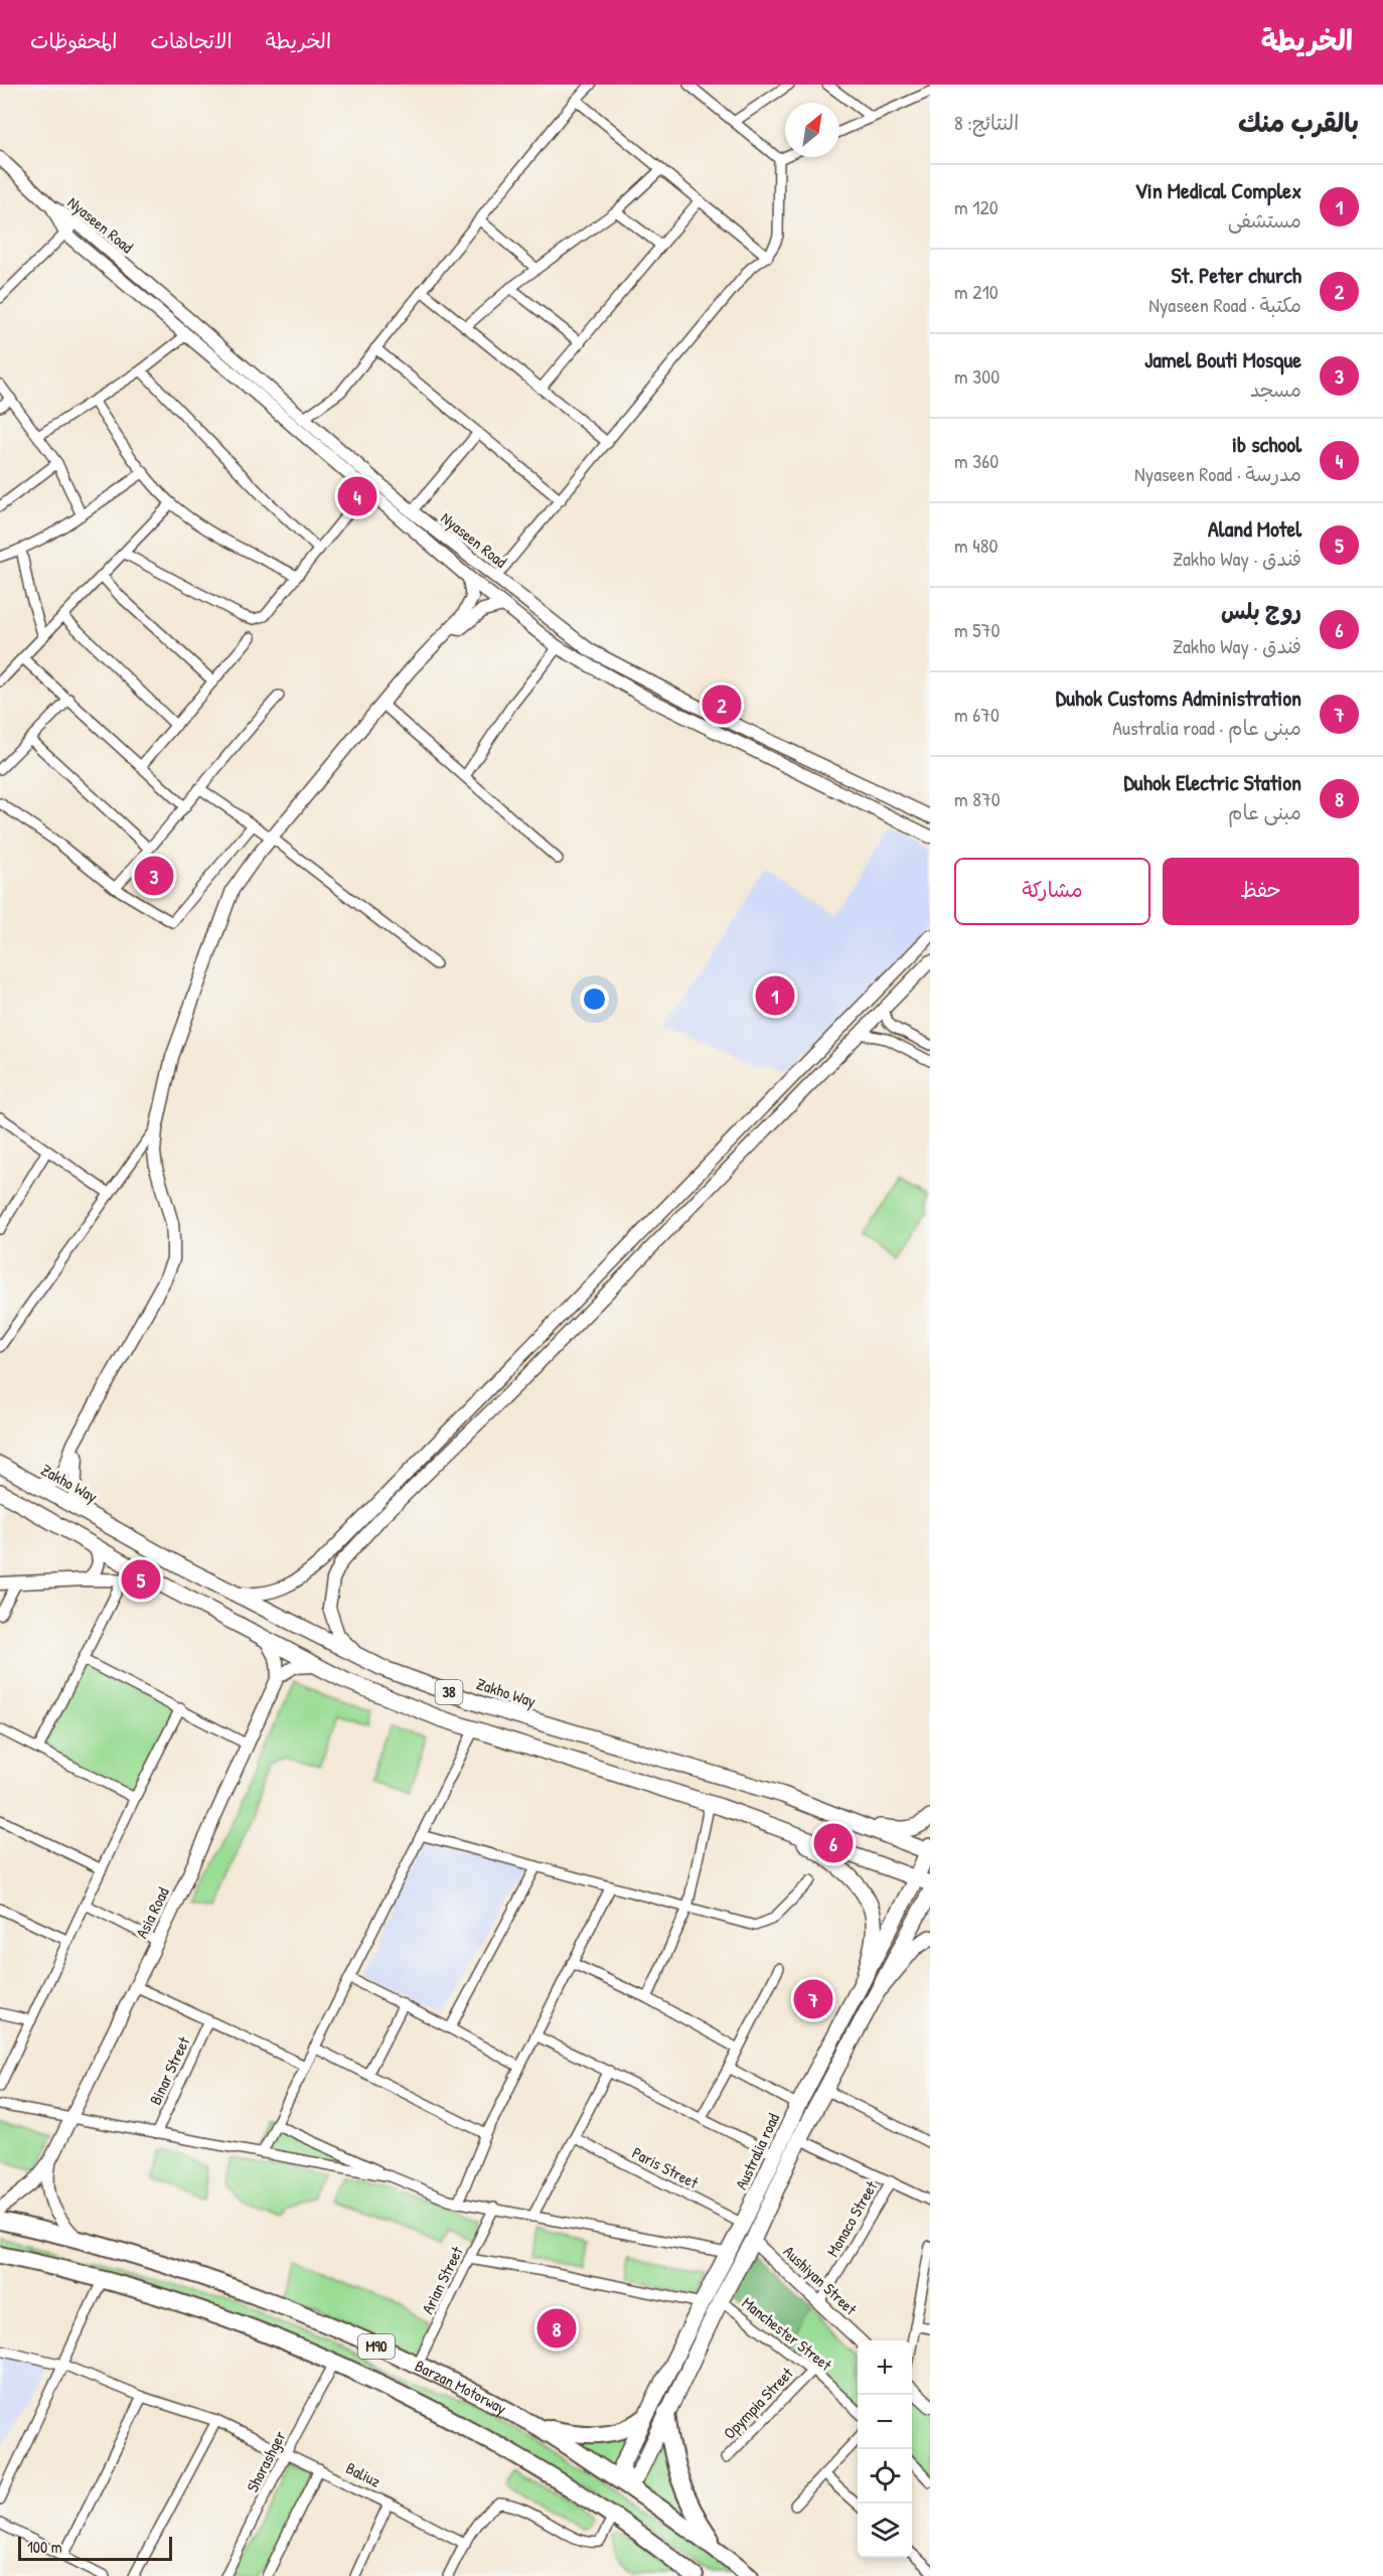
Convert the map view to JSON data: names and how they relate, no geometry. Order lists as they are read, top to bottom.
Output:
{
  "streets": {
    "highway": ["M90", "Barzan Motorway"],
    "main road": ["Zakho Way", "38", "Australia road"],
    "street": [
      "Nyaseen Road",
      "Asia Road",
      "Binar Street",
      "Paris Street",
      "Monaco Street",
      "Arian Street",
      "Aushiyan Street",
      "Manchester Street",
      "Opympia Street",
      "Shorashger",
      "Baliuz"
    ]
  },
  "crossings": [
    ["Zakho Way", "Australia road"],
    ["38", "Australia road"],
    ["Australia road", "Paris Street"],
    ["Australia road", "Aushiyan Street"],
    ["Australia road", "Manchester Street"],
    ["Monaco Street", "Aushiyan Street"],
    ["Arian Street", "Barzan Motorway"],
    ["Manchester Street", "Opympia Street"],
    ["Barzan Motorway", "Shorashger"],
    ["Shorashger", "Baliuz"]
  ],
  "scale_bar": "100 m",
  "north": "top right",
  "page": {
    "header": "الخريطة",
    "nav": ["الخريطة", "الاتجاهات", "المحفوظات"],
    "heading": ["بالقرب منك", "النتائج: 8"],
    "list": [
      {
        "mark": "1",
        "name": "Vin Medical Complex",
        "note": "مستشفى",
        "value": "120 m"
      },
      {
        "mark": "2",
        "name": "St. Peter church",
        "note": "مكتبة · Nyaseen Road",
        "value": "210 m"
      },
      {
        "mark": "3",
        "name": "Jamel Bouti Mosque",
        "note": "مسجد",
        "value": "300 m"
      },
      {
        "mark": "4",
        "name": "ib school",
        "note": "مدرسة · Nyaseen Road",
        "value": "360 m"
      },
      {
        "mark": "5",
        "name": "Aland Motel",
        "note": "فندق · Zakho Way",
        "value": "480 m"
      },
      {
        "mark": "6",
        "name": "روج بلس",
        "note": "فندق · Zakho Way",
        "value": "570 m"
      },
      {
        "mark": "7",
        "name": "Duhok Customs Administration",
        "note": "مبنى عام · Australia road",
        "value": "670 m"
      },
      {
        "mark": "8",
        "name": "Duhok Electric Station",
        "note": "مبنى عام",
        "value": "870 m"
      }
    ],
    "pins": [
      "4",
      "2",
      "3",
      "1",
      "5",
      "6",
      "7",
      "8"
    ],
    "buttons": ["حفظ", "مشاركة"],
    "map_buttons": ["+", "−"],
    "scale": "100 m"
  }
}
